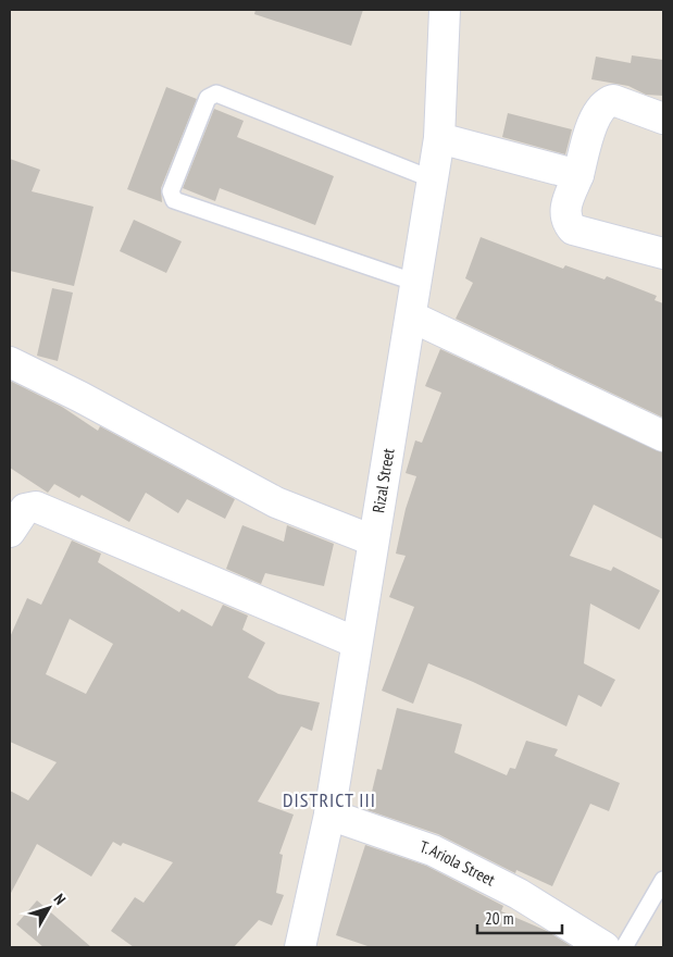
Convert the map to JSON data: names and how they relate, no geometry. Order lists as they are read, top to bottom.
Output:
{
  "streets": {
    "street": ["Rizal Street", "T. Ariola Street"]
  },
  "crossings": [
    ["Rizal Street", "T. Ariola Street"]
  ],
  "districts": ["DISTRICT III"],
  "scale_bar": "20 m",
  "north": "top right"
}
